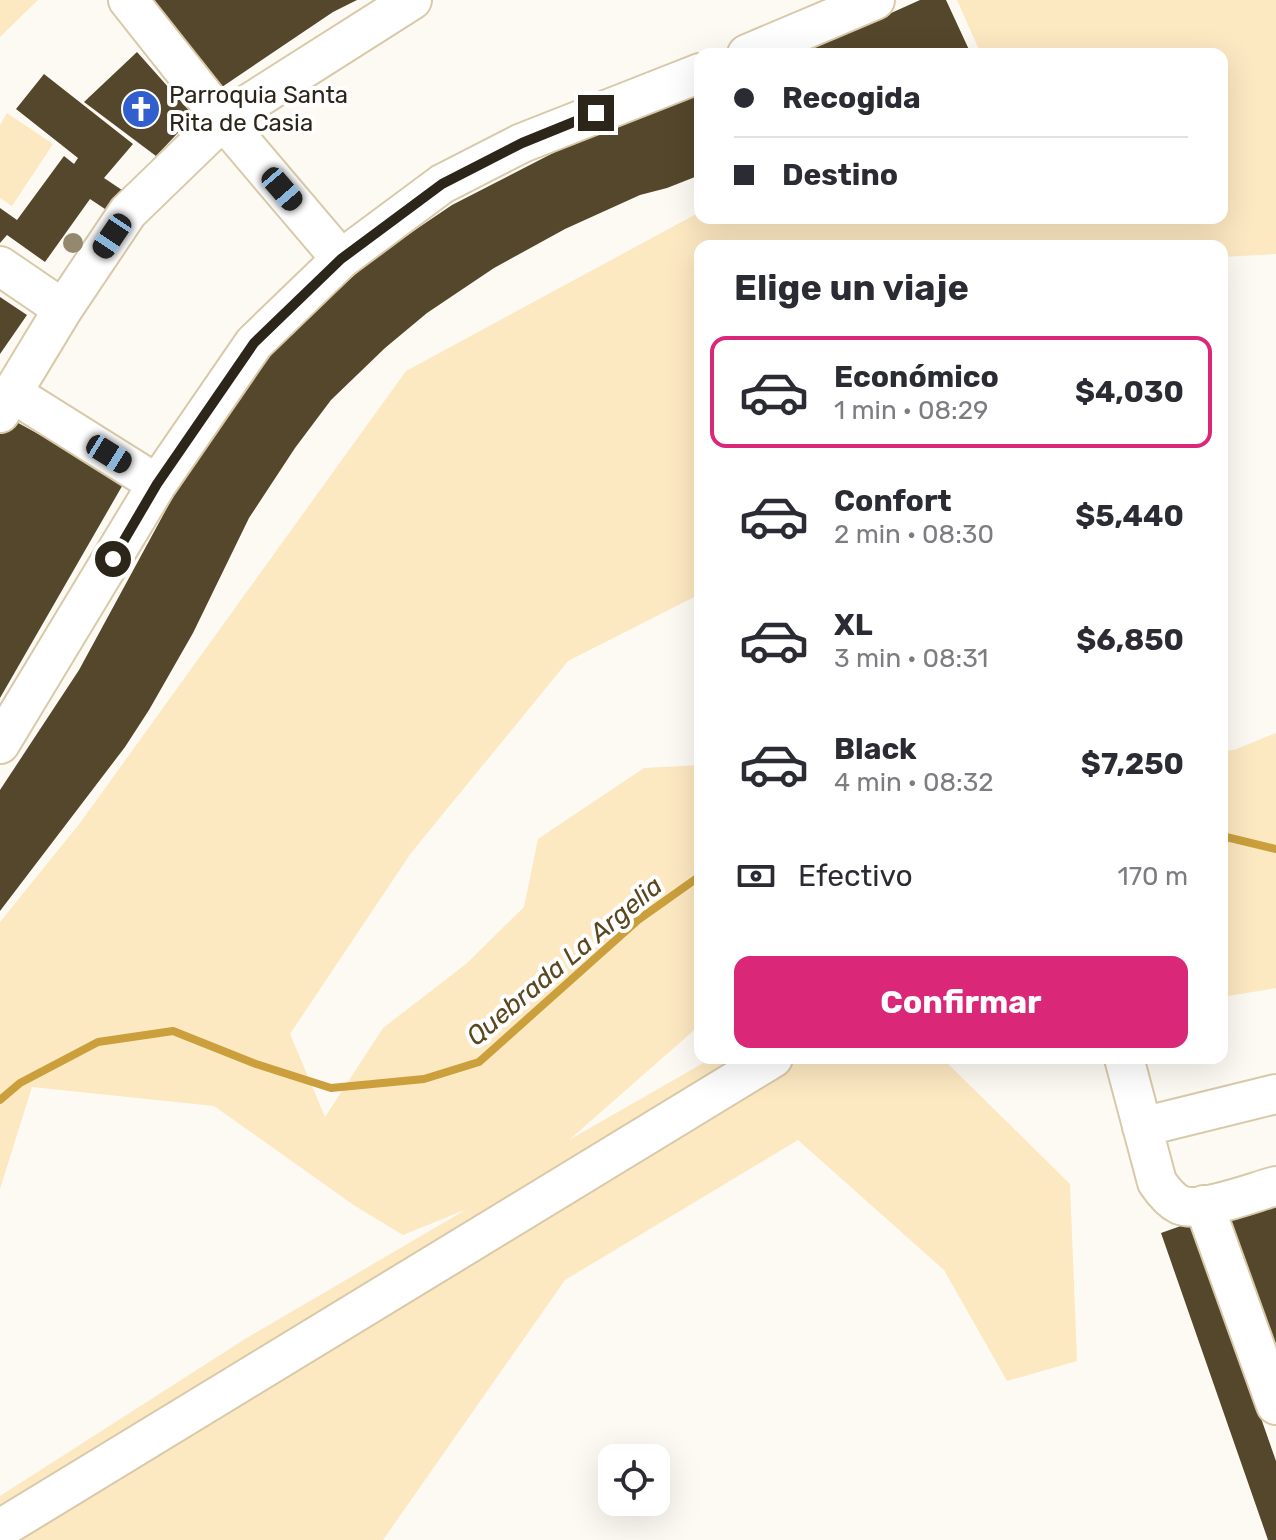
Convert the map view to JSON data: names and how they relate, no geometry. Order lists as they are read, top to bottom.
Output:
{
  "water": ["Quebrada La Argelia"],
  "places": {
    "church": ["Parroquia Santa Rita de Casia"]
  },
  "page": {
    "banner": ["Recogida", "Destino"],
    "heading": "Elige un viaje",
    "list": [
      {
        "name": "Económico",
        "note": "1 min · 08:29",
        "value": "$4,030"
      },
      {
        "name": "Confort",
        "note": "2 min · 08:30",
        "value": "$5,440"
      },
      {
        "name": "XL",
        "note": "3 min · 08:31",
        "value": "$6,850"
      },
      {
        "name": "Black",
        "note": "4 min · 08:32",
        "value": "$7,250"
      }
    ],
    "pay": ["Efectivo", "170 m"],
    "buttons": "Confirmar"
  }
}
